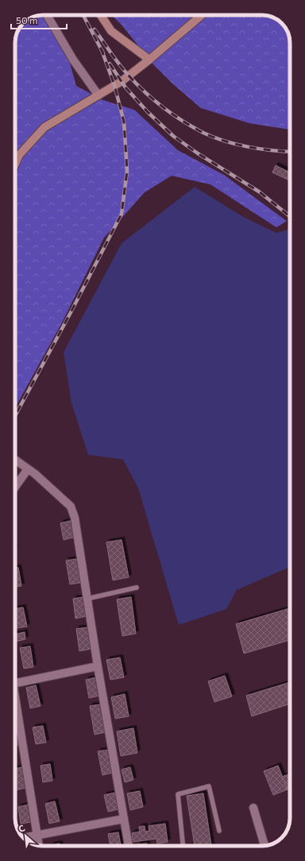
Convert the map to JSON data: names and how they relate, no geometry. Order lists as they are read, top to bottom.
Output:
{
  "scale_bar": "50 m",
  "north": "top left"
}
